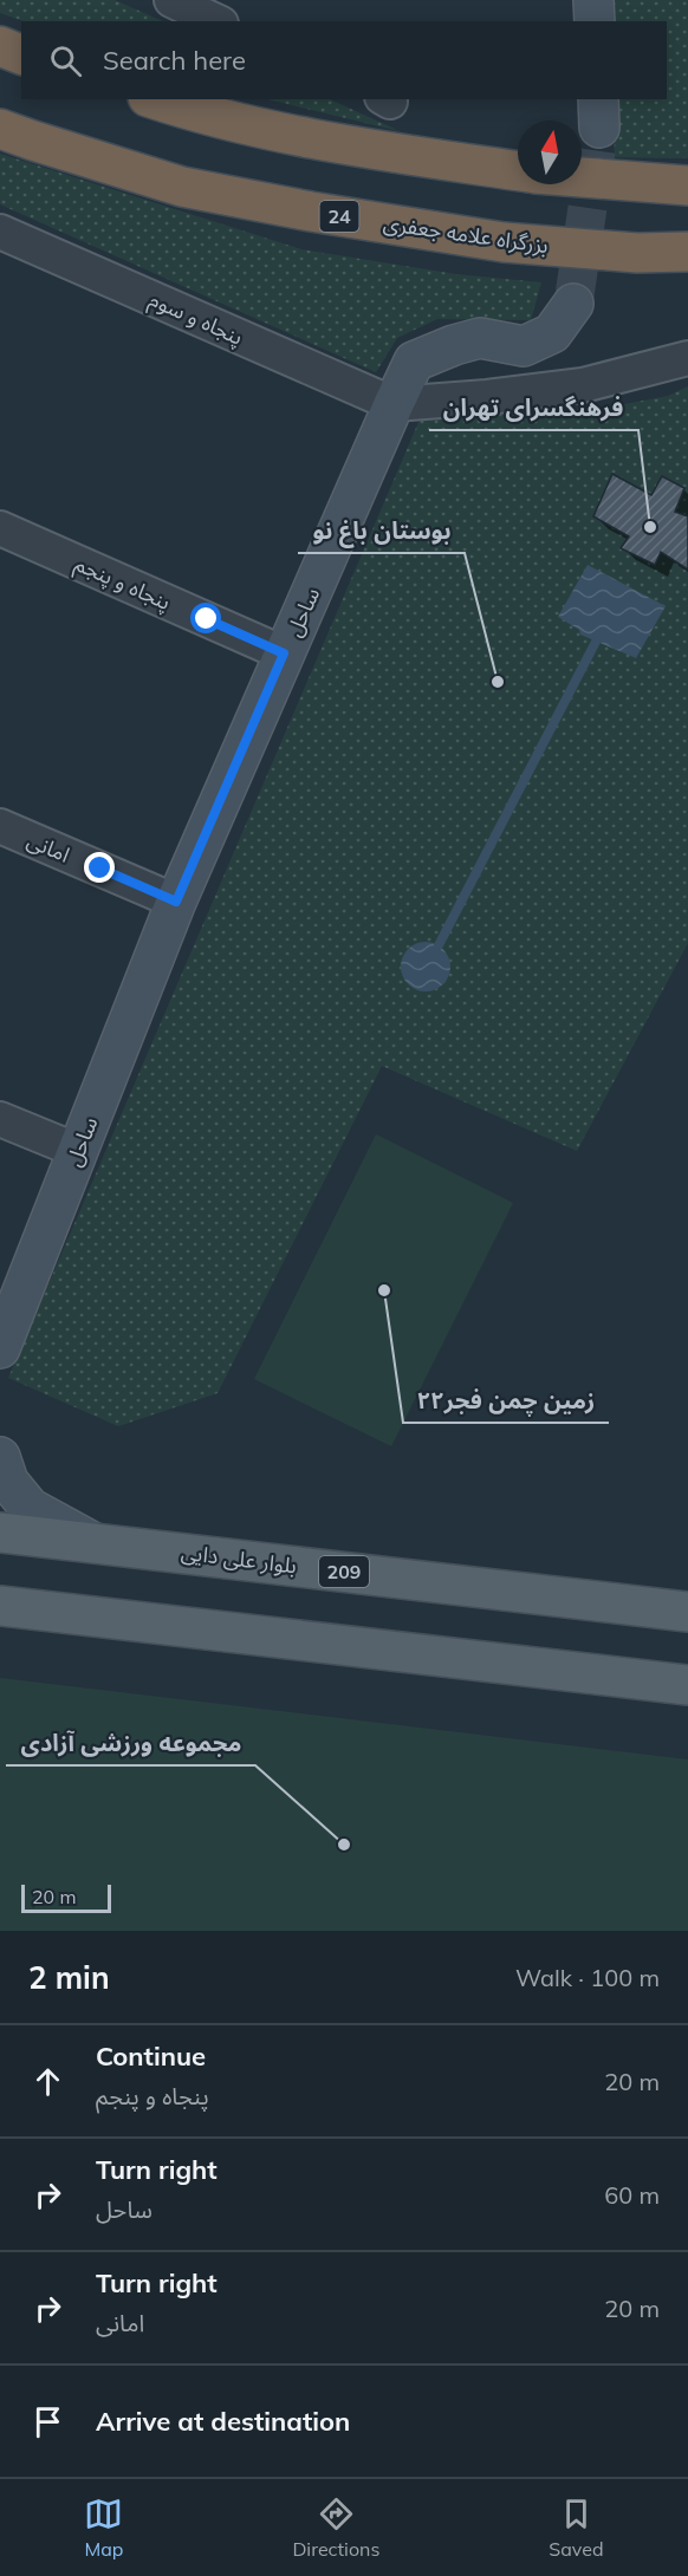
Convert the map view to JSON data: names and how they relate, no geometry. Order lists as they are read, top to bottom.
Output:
{
  "streets": {
    "highway": ["24", "بزرگراه علامه جعفری"],
    "main road": ["ساحل", "بلوار علی دایی", "209"],
    "street": ["پنجاه و سوم", "پنجاه و پنجم", "امانی"]
  },
  "crossings": [
    ["پنجاه و سوم", "ساحل"],
    ["پنجاه و پنجم", "ساحل"],
    ["ساحل", "امانی"]
  ],
  "places": [
    "فرهنگسرای تهران",
    "بوستان باغ نو",
    "زمین چمن فجر۲۲",
    "مجموعه ورزشی آزادی"
  ],
  "scale_bar": "20 m",
  "north": "top",
  "page": {
    "search": "Search here",
    "scale": "20 m",
    "heading": ["2 min", "Walk · 100 m"],
    "list": [
      ["Continue", "پنجاه و پنجم", "20 m"],
      ["Turn right", "ساحل", "60 m"],
      ["Turn right", "امانی", "20 m"],
      "Arrive at destination"
    ],
    "nav": ["Map", "Directions", "Saved"]
  }
}
